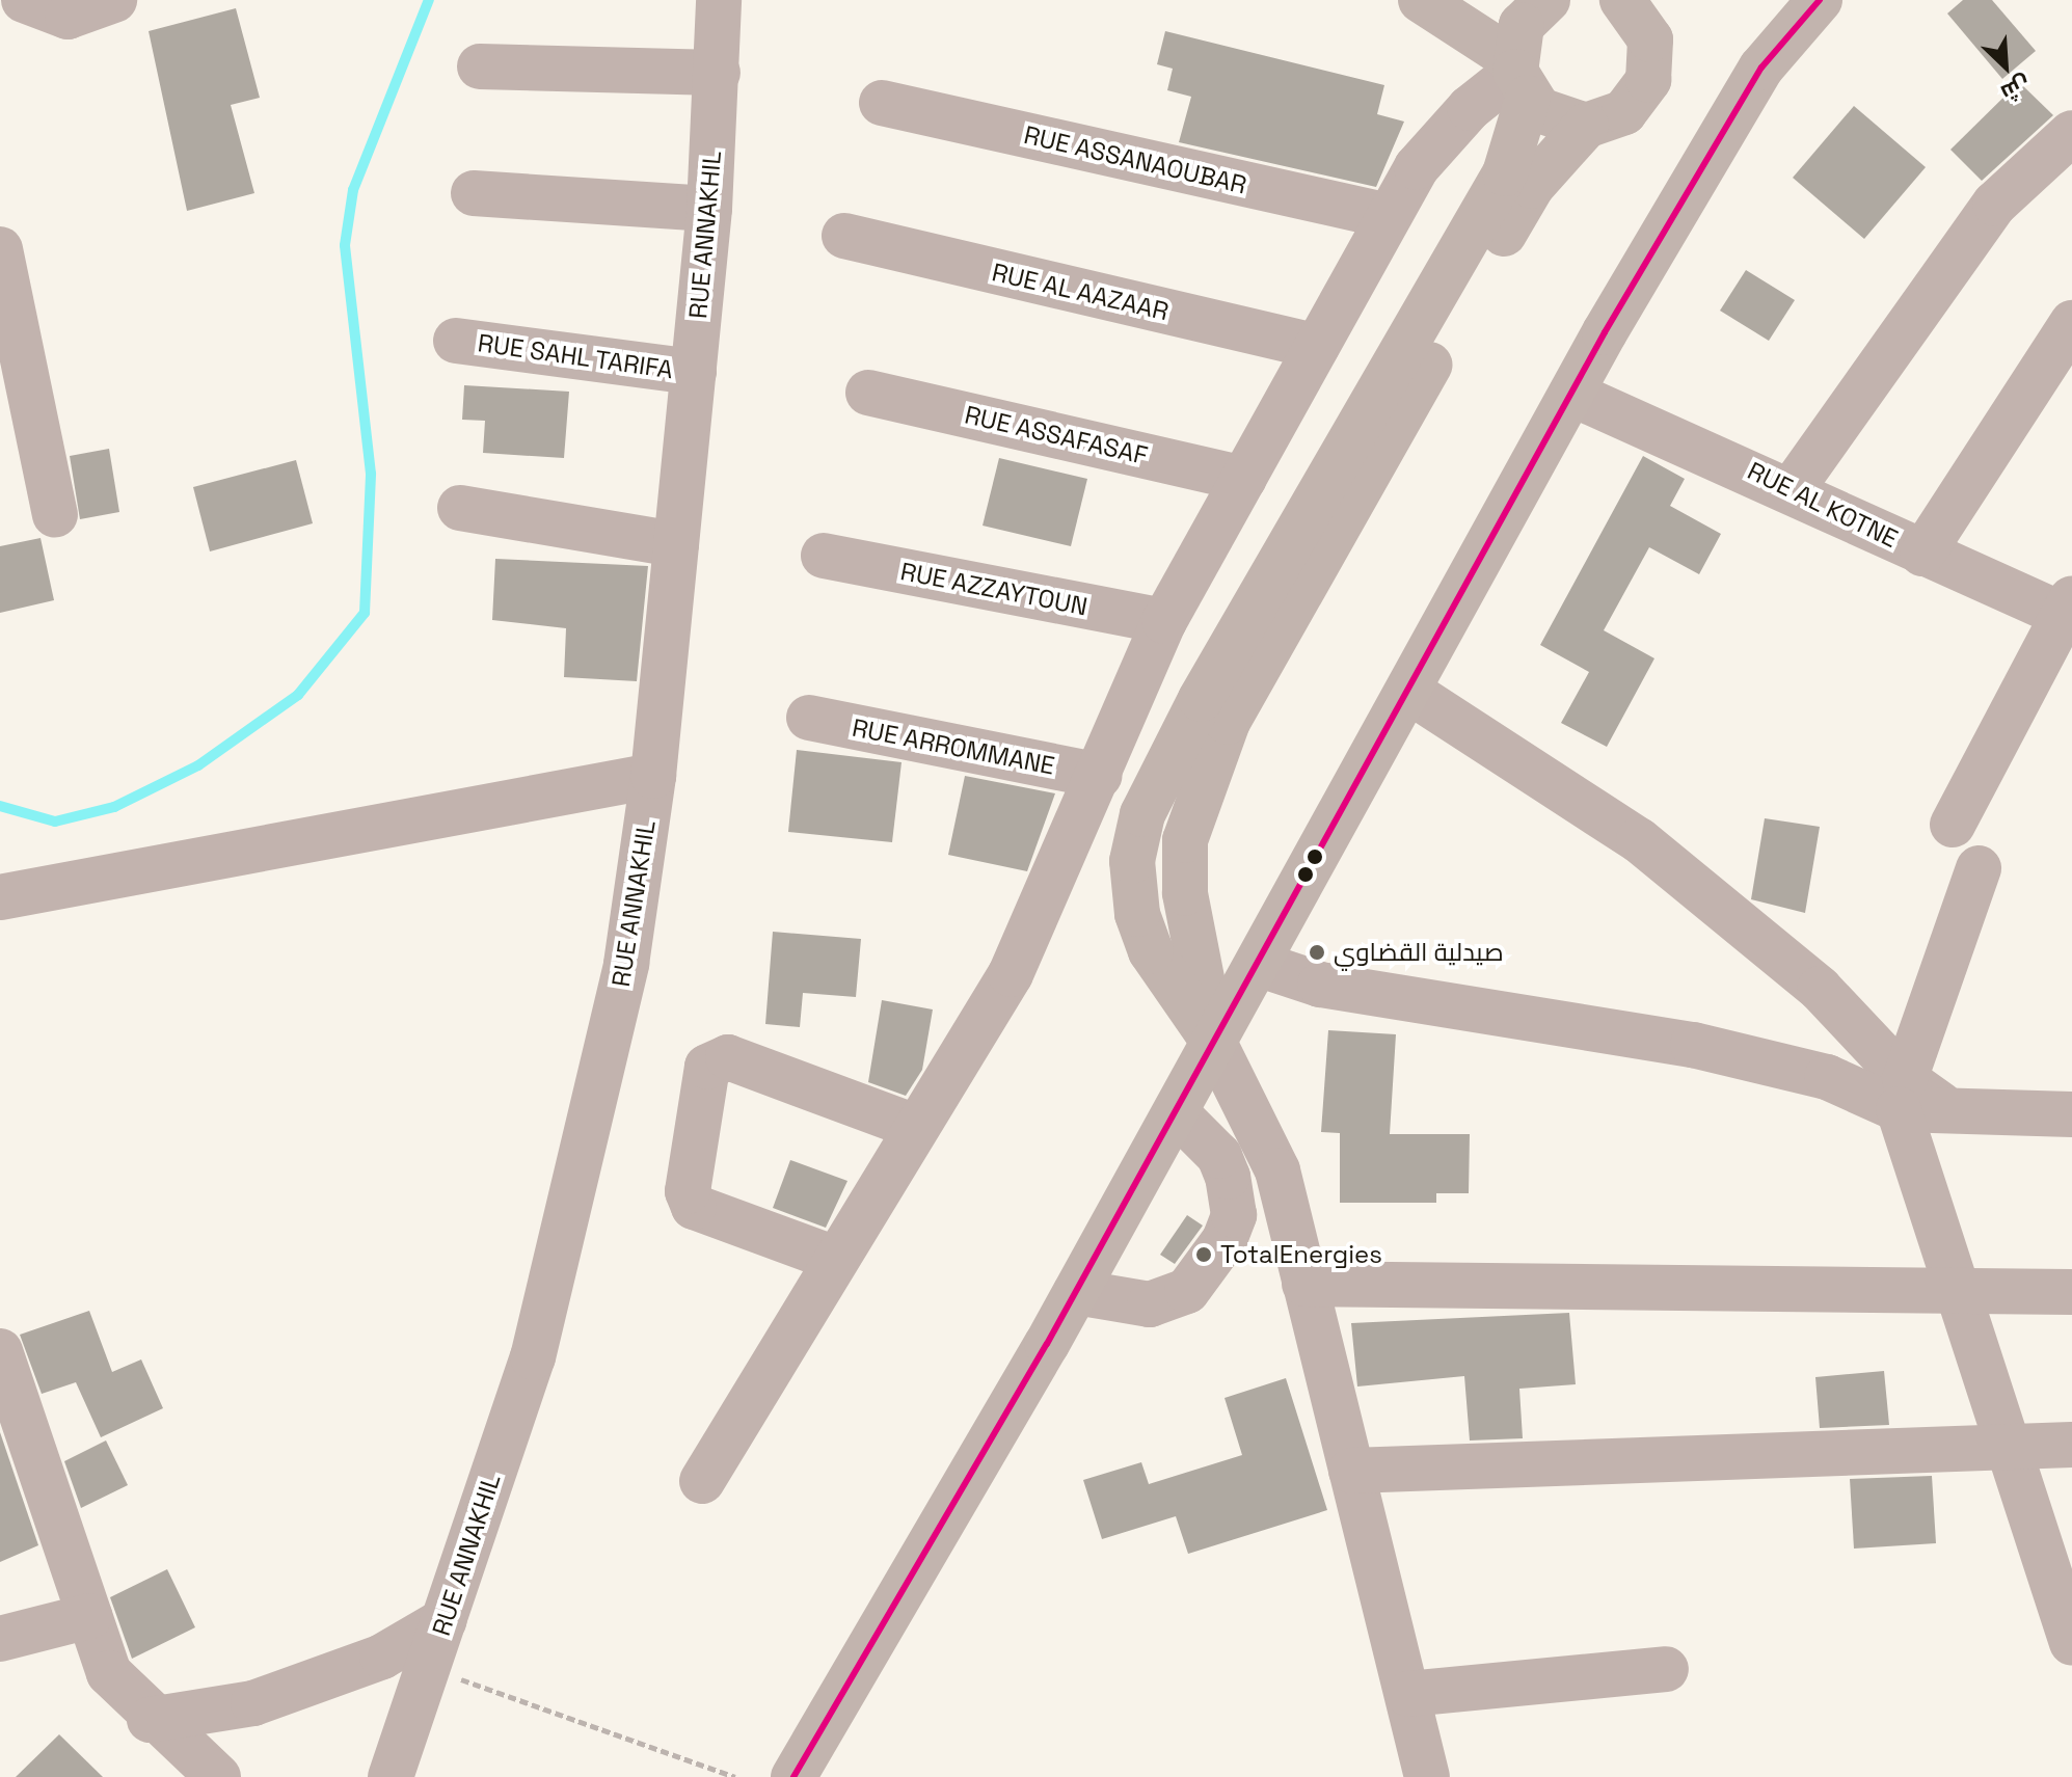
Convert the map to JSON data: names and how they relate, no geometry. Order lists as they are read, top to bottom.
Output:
{
  "streets": {
    "street": [
      "RUE ASSANAOUBAR",
      "RUE ANNAKHIL",
      "RUE AL AAZAAR",
      "RUE SAHL TARIFA",
      "RUE ASSAFASAF",
      "RUE AL KOTNE",
      "RUE AZZAYTOUN",
      "RUE ARROMMANE"
    ]
  },
  "crossings": [
    ["RUE ANNAKHIL", "RUE SAHL TARIFA"]
  ],
  "places": ["صيدلية القضاوي", "TotalEnergies"],
  "north": "bottom right"
}
